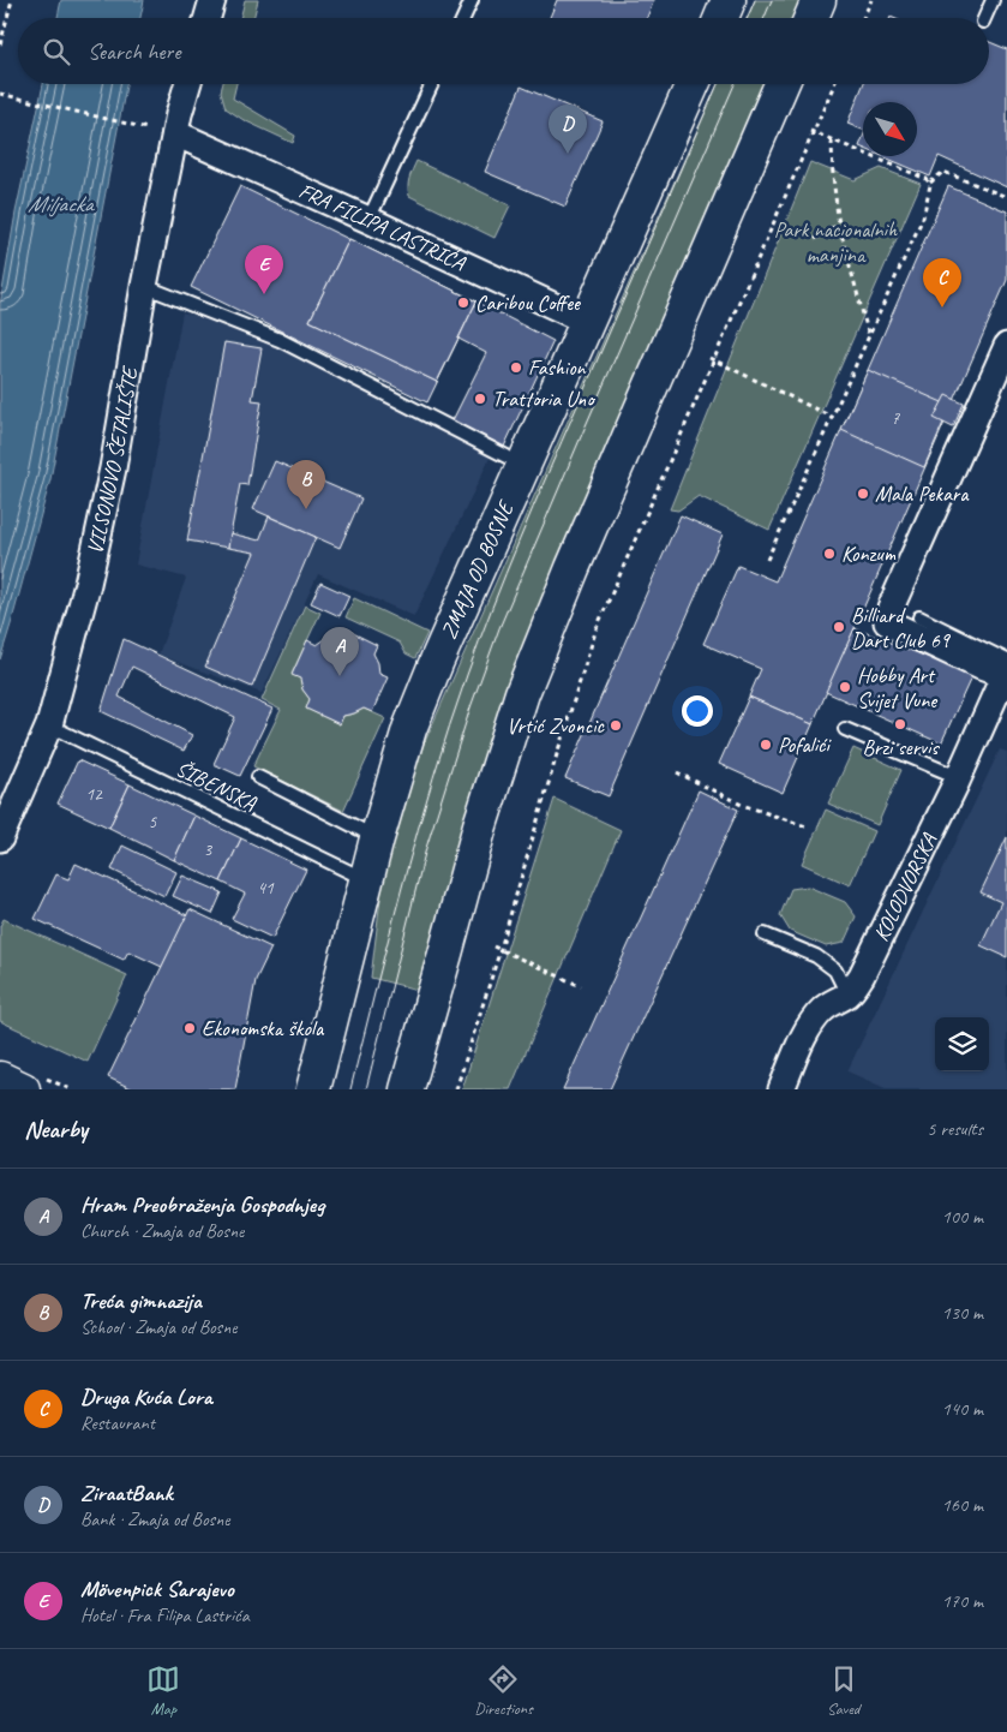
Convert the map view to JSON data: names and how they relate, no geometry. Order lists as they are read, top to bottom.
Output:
{
  "streets": {
    "main road": ["ZMAJA OD BOSNE"],
    "street": ["FRA FILIPA LASTRIĆA", "VILSONOVO ŠETALIŠTE", "KOLODVORSKA"],
    "lane": ["ŠIBENSKA"]
  },
  "crossings": [
    ["FRA FILIPA LASTRIĆA", "VILSONOVO ŠETALIŠTE"],
    ["FRA FILIPA LASTRIĆA", "ZMAJA OD BOSNE"],
    ["VILSONOVO ŠETALIŠTE", "ŠIBENSKA"],
    ["ZMAJA OD BOSNE", "ŠIBENSKA"]
  ],
  "water": ["Miljacka"],
  "parks": ["Park nacionalnih manjina"],
  "places": [
    "Caribou Coffee",
    "Fashion",
    "Trattoria Uno",
    "Mala Pekara",
    "Konzum",
    "Billiard Dart Club 69",
    "Hobby Art Svijet Vune",
    "Brzi servis",
    "Vrtić Zvoncic",
    "Pofalići",
    "Ekonomska škola"
  ],
  "house_numbers": [
    "7",
    "12",
    "5",
    "3",
    "41"
  ],
  "north": "bottom right",
  "page": {
    "search": "Search here",
    "pins": [
      "D",
      "E",
      "C",
      "B",
      "A"
    ],
    "heading": ["Nearby", "5 results"],
    "list": [
      {
        "mark": "A",
        "name": "Hram Preobraženja Gospodnjeg",
        "note": "Church · Zmaja od Bosne",
        "value": "100 m"
      },
      {
        "mark": "B",
        "name": "Treća gimnazija",
        "note": "School · Zmaja od Bosne",
        "value": "130 m"
      },
      {
        "mark": "C",
        "name": "Druga Kuća Lora",
        "note": "Restaurant",
        "value": "140 m"
      },
      {
        "mark": "D",
        "name": "ZiraatBank",
        "note": "Bank · Zmaja od Bosne",
        "value": "160 m"
      },
      {
        "mark": "E",
        "name": "Mövenpick Sarajevo",
        "note": "Hotel · Fra Filipa Lastrića",
        "value": "170 m"
      }
    ],
    "nav": ["Map", "Directions", "Saved"]
  }
}
